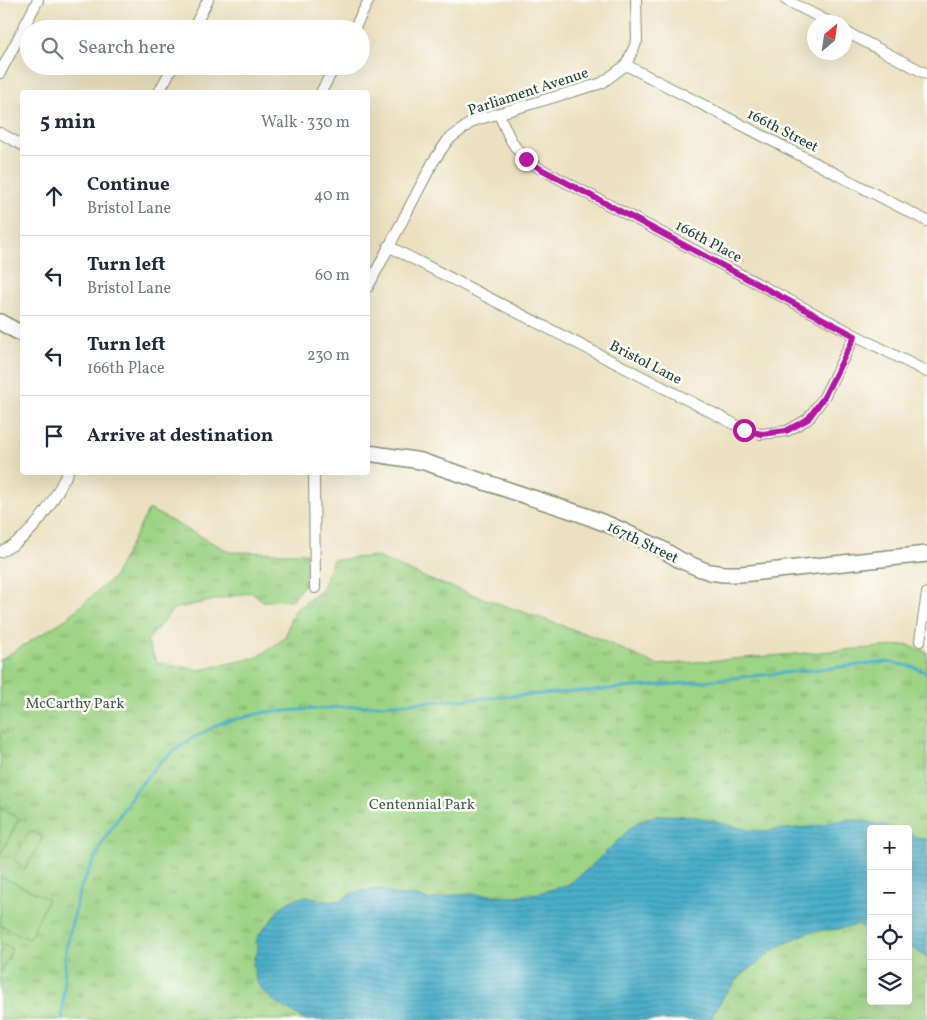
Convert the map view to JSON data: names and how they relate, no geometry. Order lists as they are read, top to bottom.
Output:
{
  "streets": {
    "street": [
      "Parliament Avenue",
      "166th Street",
      "166th Place",
      "Bristol Lane",
      "167th Street"
    ]
  },
  "crossings": [
    ["Parliament Avenue", "166th Street"],
    ["Parliament Avenue", "166th Place"],
    ["Parliament Avenue", "Bristol Lane"],
    ["166th Place", "Bristol Lane"]
  ],
  "parks": ["McCarthy Park", "Centennial Park"],
  "north": "top right",
  "page": {
    "search": "Search here",
    "heading": ["5 min", "Walk · 330 m"],
    "list": [
      ["Continue", "Bristol Lane", "40 m"],
      ["Turn left", "Bristol Lane", "60 m"],
      ["Turn left", "166th Place", "230 m"],
      "Arrive at destination"
    ],
    "map_buttons": ["+", "−"]
  }
}
